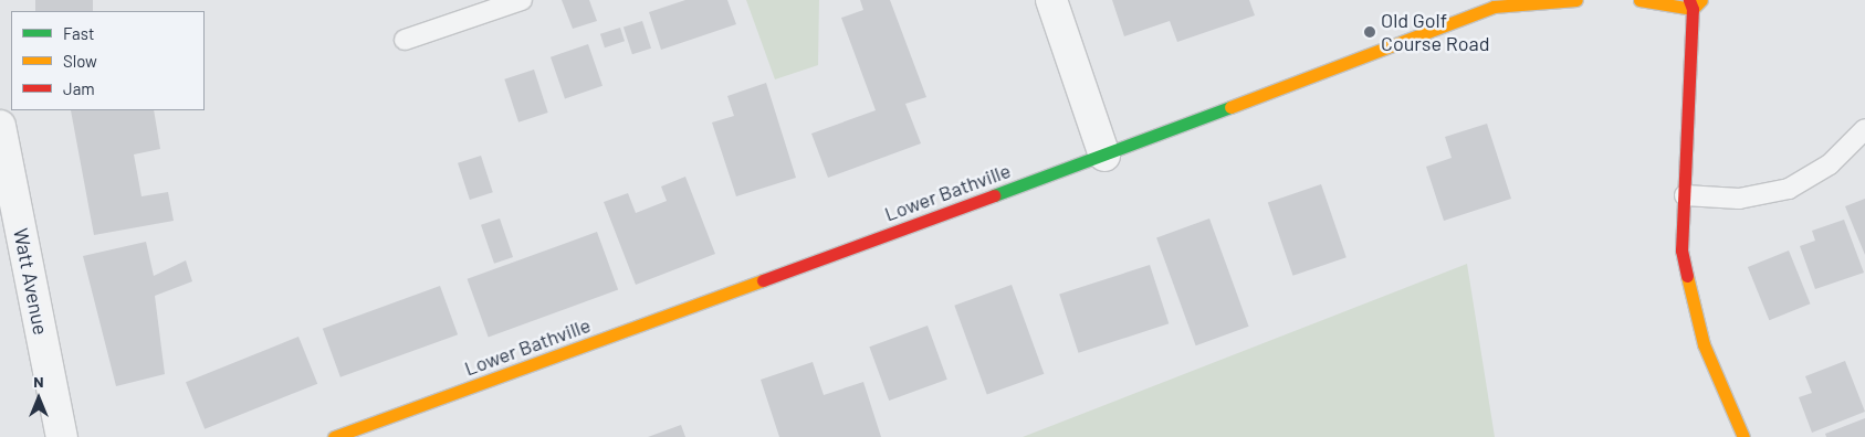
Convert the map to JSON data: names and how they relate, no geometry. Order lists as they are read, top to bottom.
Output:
{
  "streets": {
    "main road": ["Lower Bathville"],
    "street": ["Watt Avenue"]
  },
  "places": ["Old Golf Course Road"],
  "legend": ["Fast", "Slow", "Jam"],
  "north": "top"
}
